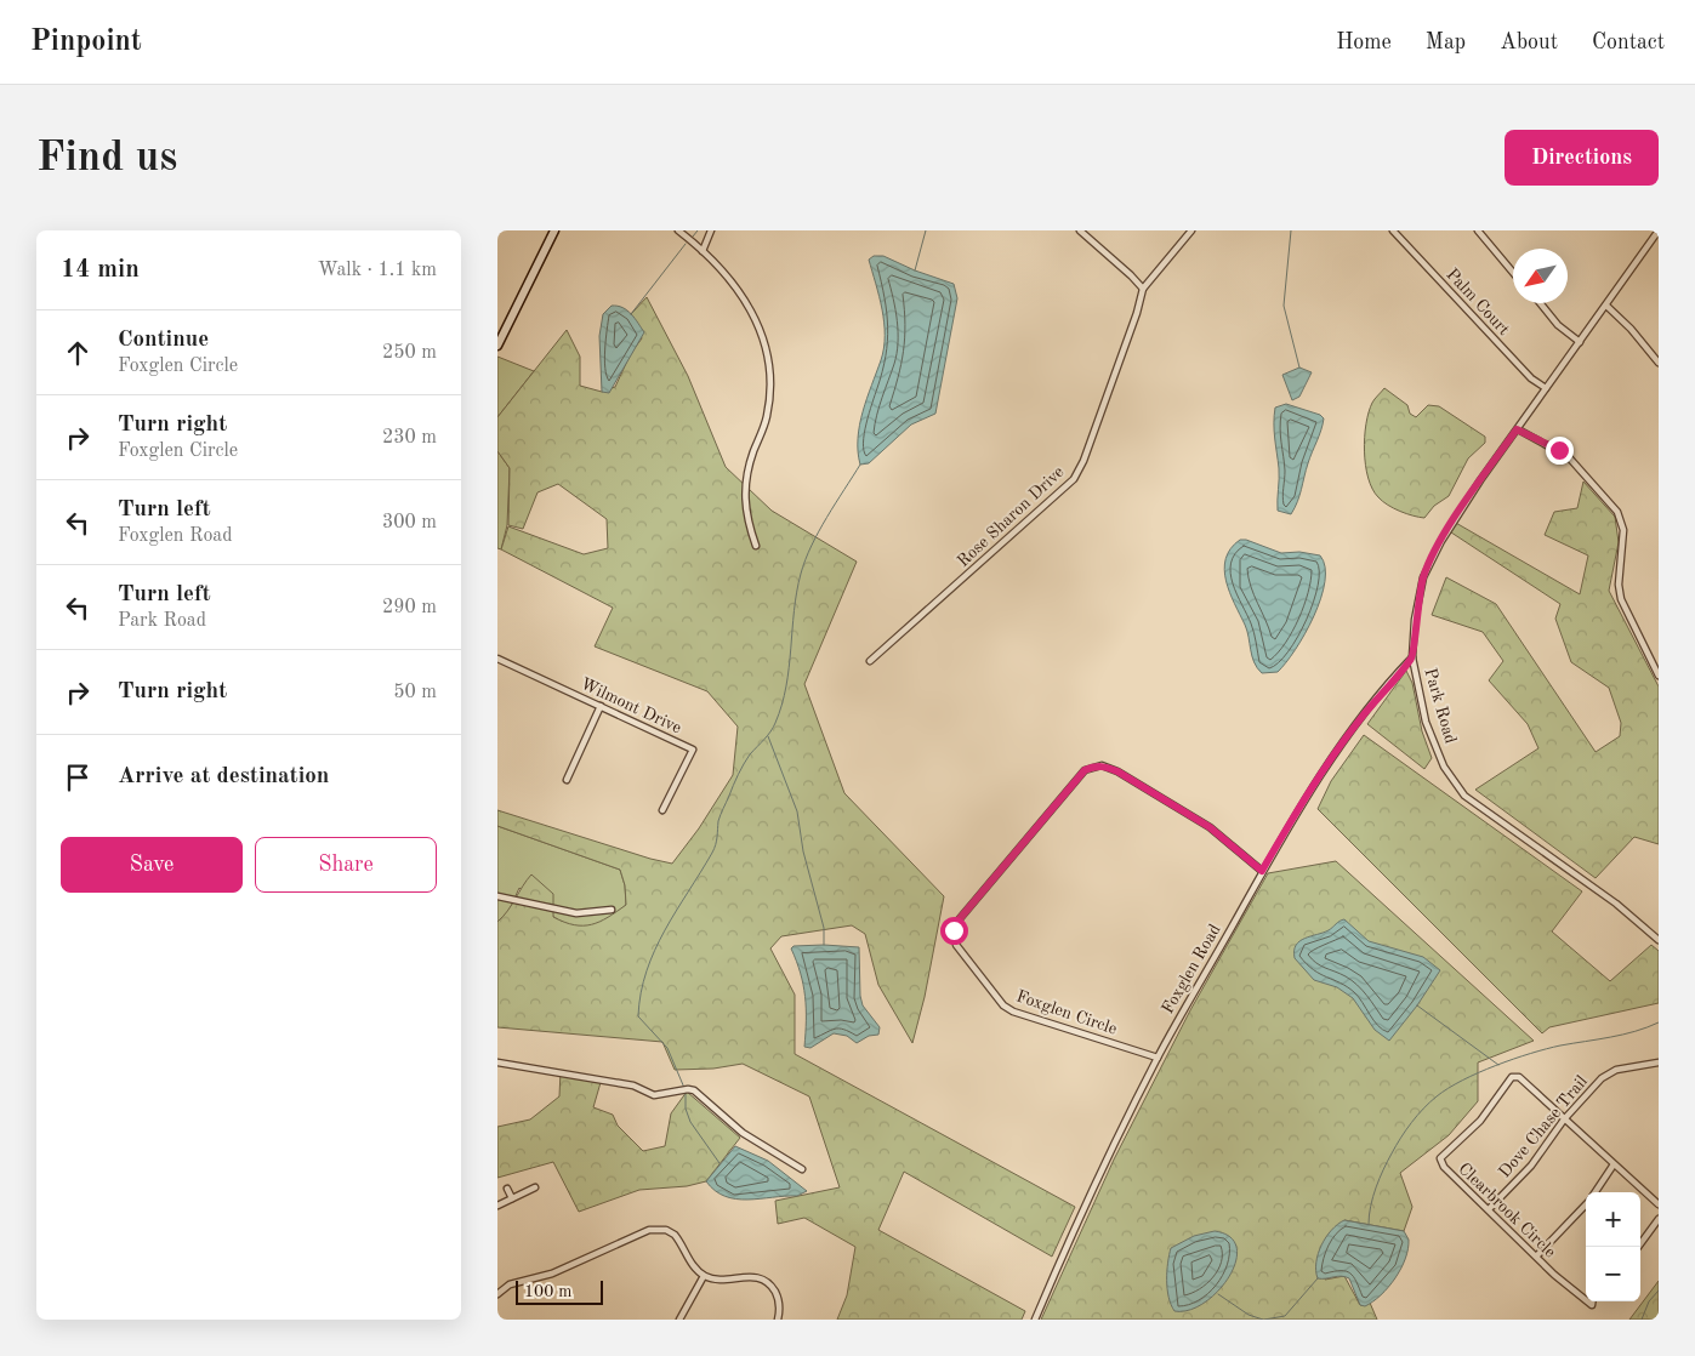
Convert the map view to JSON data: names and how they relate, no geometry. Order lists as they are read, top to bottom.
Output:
{
  "streets": {
    "street": [
      "Palm Court",
      "Rose Sharon Drive",
      "Wilmont Drive",
      "Park Road",
      "Foxglen Road",
      "Foxglen Circle",
      "Dove Chase Trail",
      "Clearbrook Circle"
    ]
  },
  "crossings": [
    ["Palm Court", "Park Road"],
    ["Park Road", "Foxglen Road"],
    ["Foxglen Road", "Foxglen Circle"],
    ["Dove Chase Trail", "Clearbrook Circle"]
  ],
  "scale_bar": "100 m",
  "north": "bottom left",
  "page": {
    "header": "Pinpoint",
    "nav": [
      "Home",
      "Map",
      "About",
      "Contact"
    ],
    "buttons": [
      "Directions",
      ["Save", "Share"]
    ],
    "title": "Find us",
    "heading": ["14 min", "Walk · 1.1 km"],
    "list": [
      ["Continue", "Foxglen Circle", "250 m"],
      ["Turn right", "Foxglen Circle", "230 m"],
      ["Turn left", "Foxglen Road", "300 m"],
      ["Turn left", "Park Road", "290 m"],
      ["Turn right", "50 m"],
      "Arrive at destination"
    ],
    "map_buttons": ["+", "−"],
    "scale": "100 m"
  }
}
